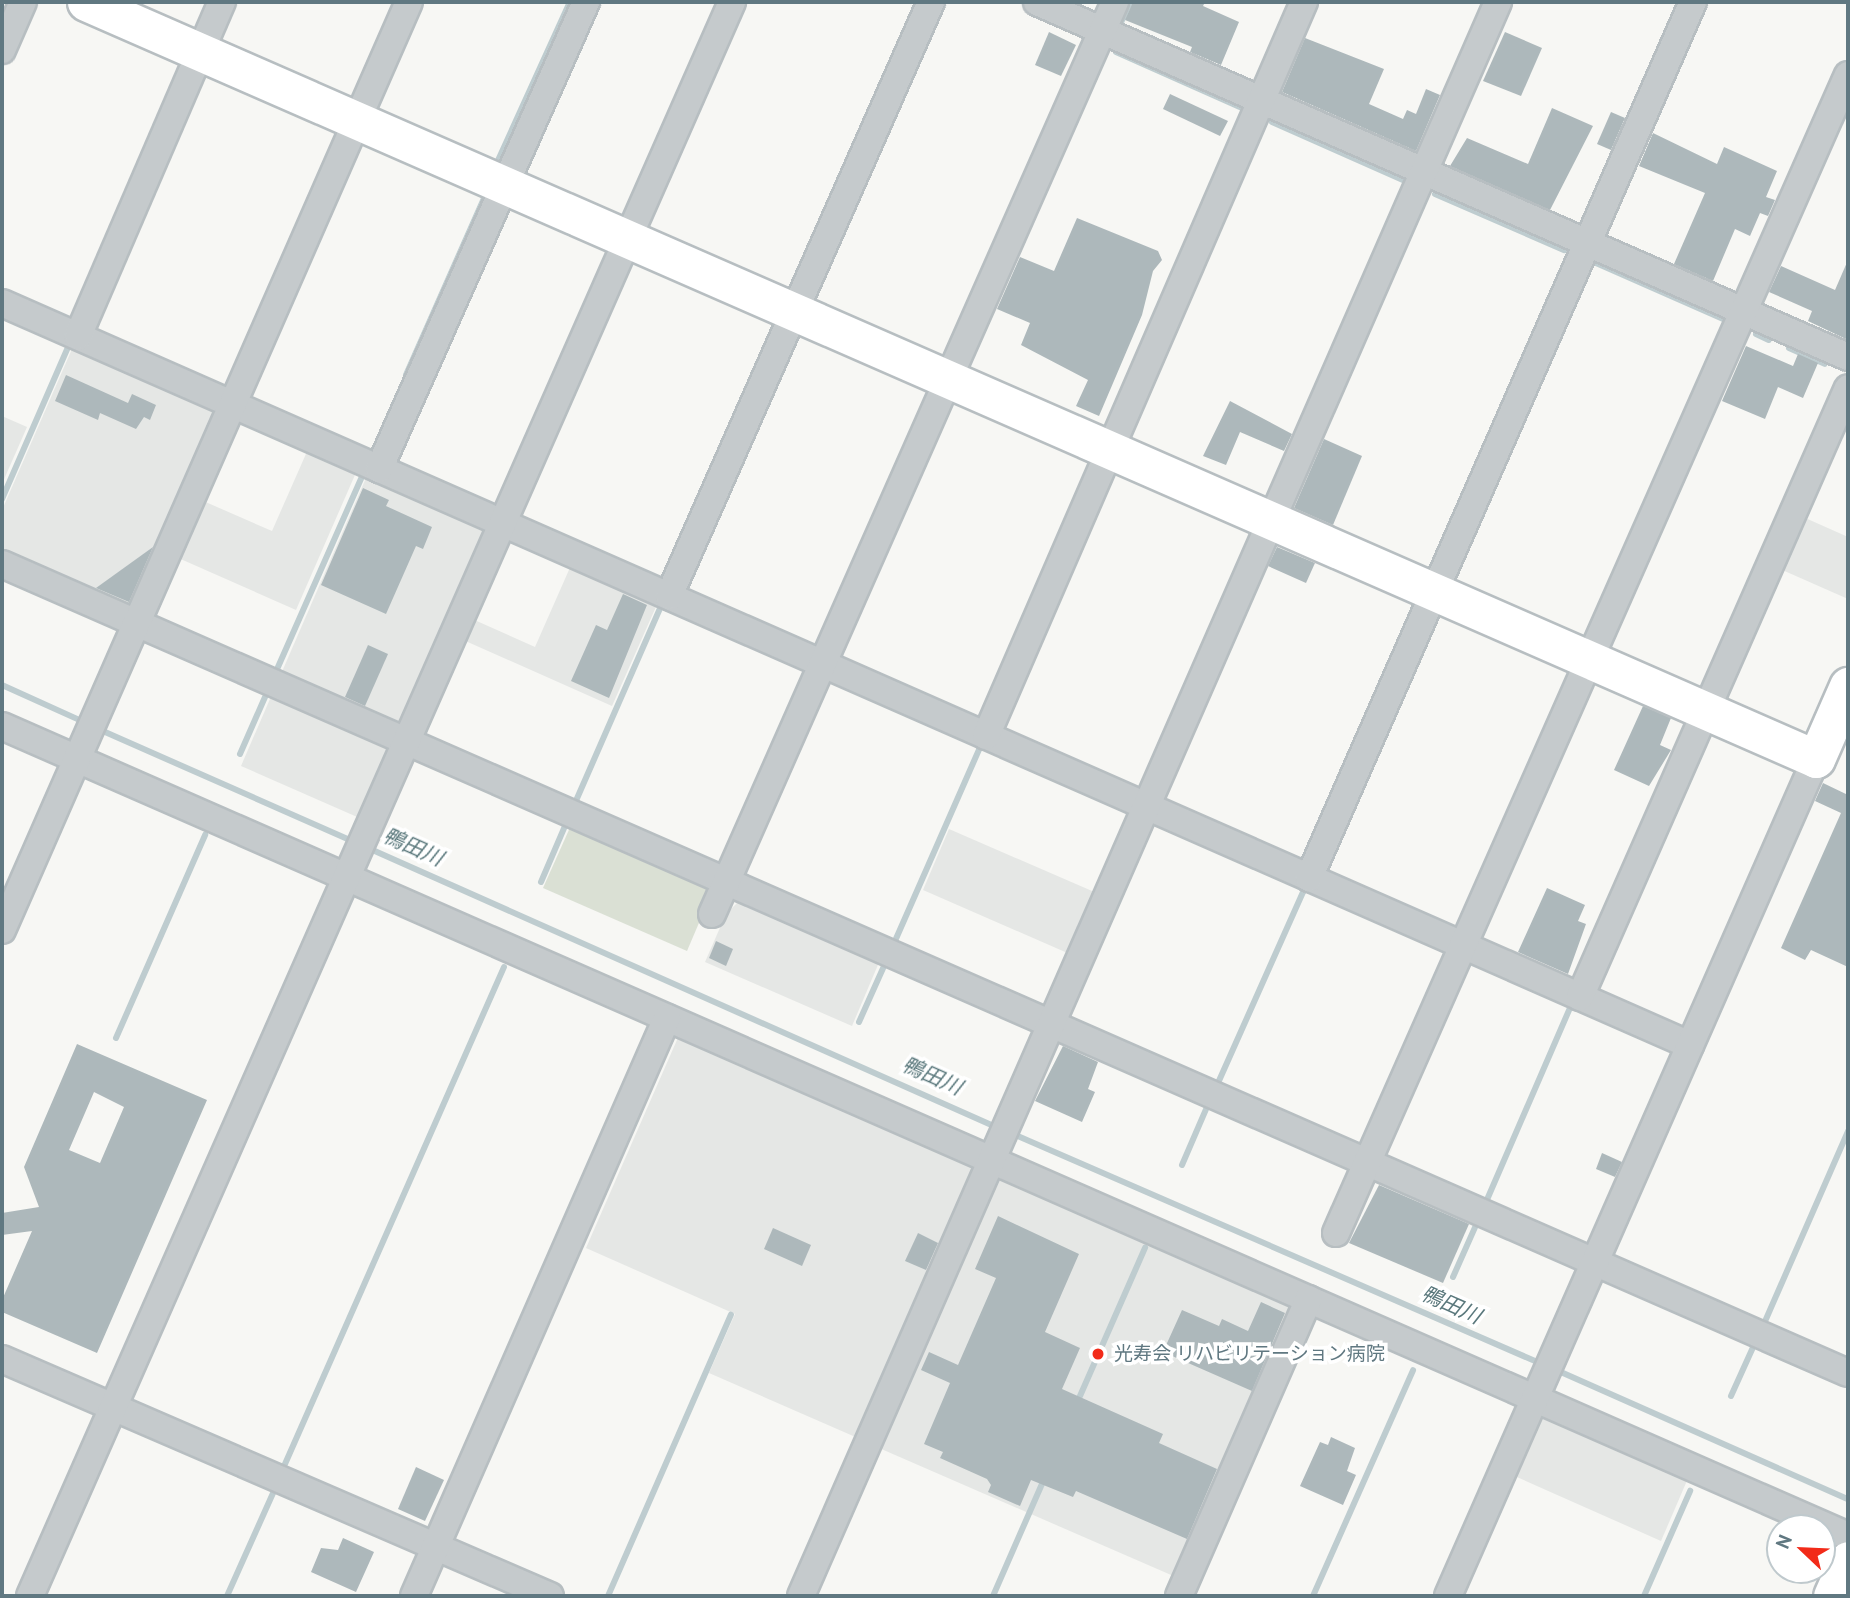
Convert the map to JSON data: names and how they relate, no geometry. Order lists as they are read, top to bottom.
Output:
{
  "water": ["鴨田川"],
  "places": ["光寿会 リハビリテーション病院"],
  "north": "top left"
}
